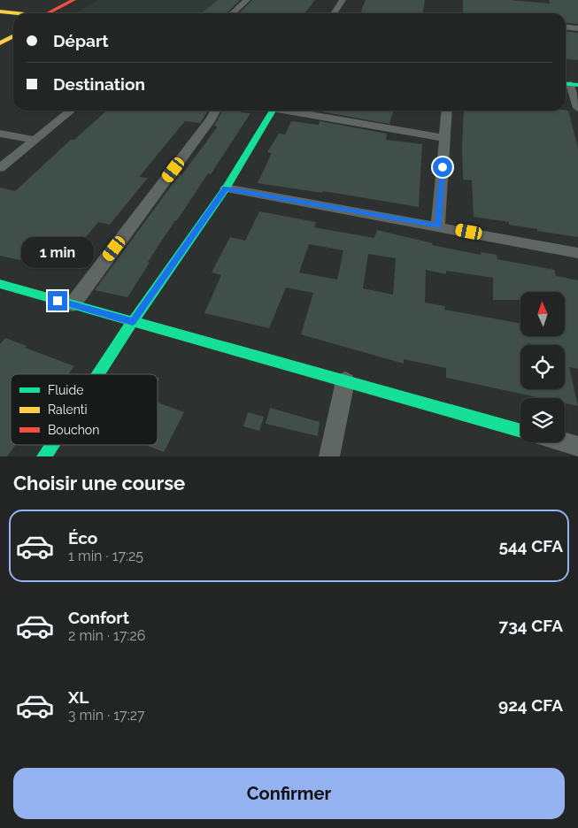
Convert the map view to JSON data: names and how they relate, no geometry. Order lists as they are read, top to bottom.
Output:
{
  "legend": ["Fluide", "Ralenti", "Bouchon"],
  "north": "top",
  "page": {
    "banner": ["Départ", "Destination"],
    "bubble": "1 min",
    "heading": "Choisir une course",
    "list": [
      {
        "name": "Éco",
        "note": "1 min · 17:25",
        "value": "544 CFA"
      },
      {
        "name": "Confort",
        "note": "2 min · 17:26",
        "value": "734 CFA"
      },
      {
        "name": "XL",
        "note": "3 min · 17:27",
        "value": "924 CFA"
      }
    ],
    "buttons": "Confirmer"
  }
}
